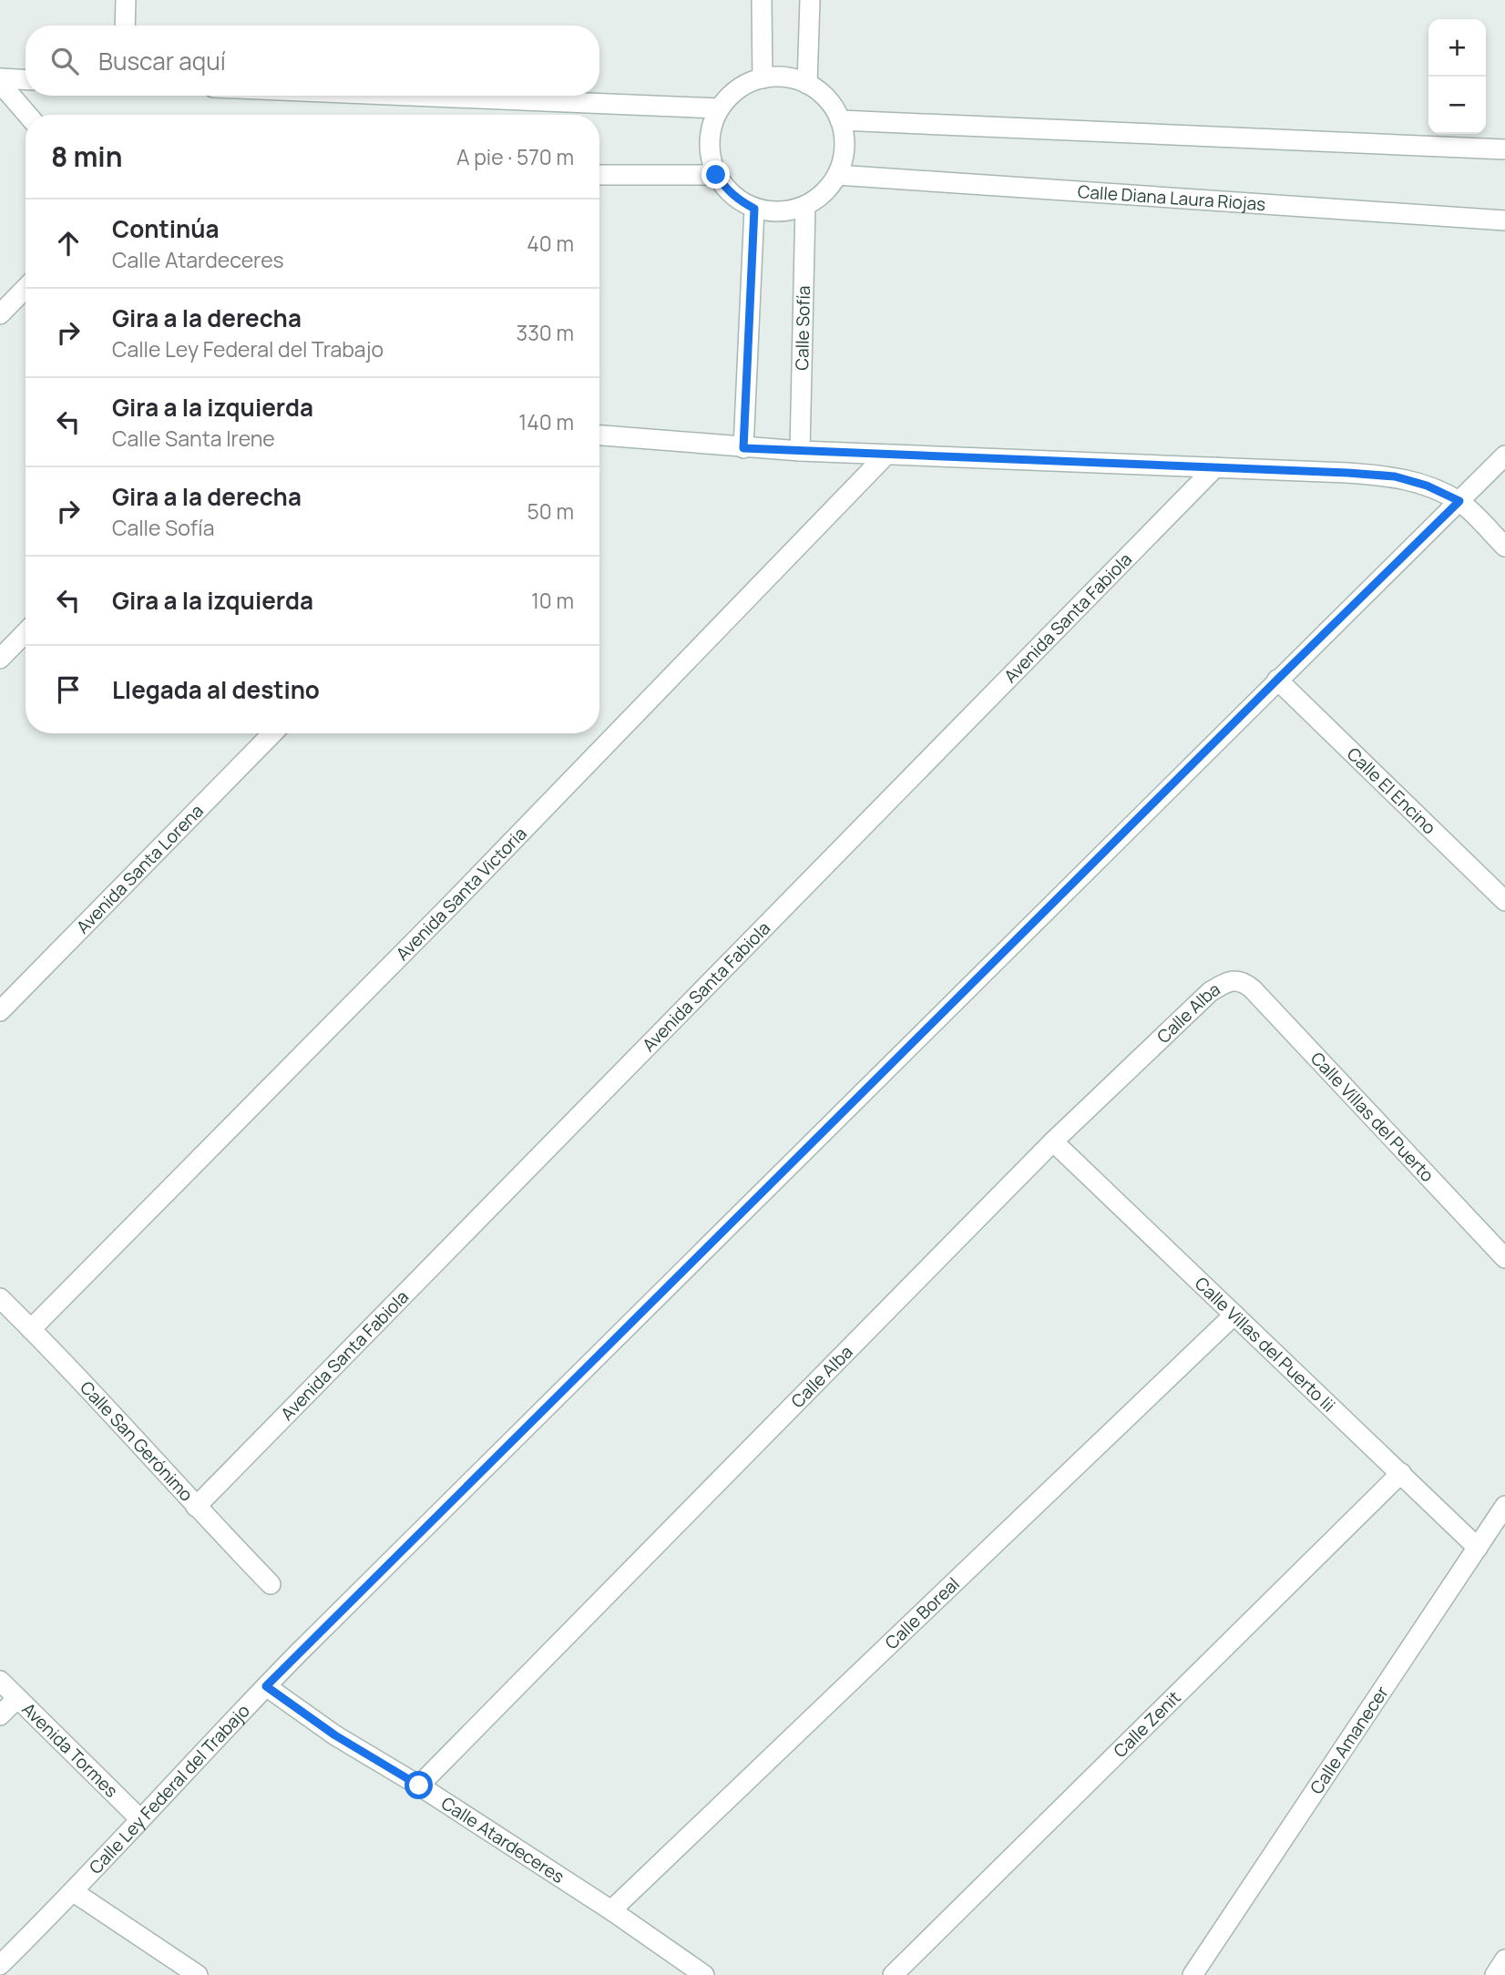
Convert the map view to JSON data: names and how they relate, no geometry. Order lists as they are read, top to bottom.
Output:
{
  "streets": {
    "street": [
      "Calle Diana Laura Riojas",
      "Calle Sofía",
      "Avenida Santa Fabiola",
      "Calle El Encino",
      "Avenida Santa Lorena",
      "Avenida Santa Victoria",
      "Calle Alba",
      "Calle Villas del Puerto",
      "Calle Villas del Puerto Iii",
      "Calle San Gerónimo",
      "Calle Boreal",
      "Calle Zenit",
      "Calle Amanecer",
      "Avenida Tormes",
      "Calle Ley Federal del Trabajo",
      "Calle Atardeceres"
    ]
  },
  "crossings": [
    ["Calle Diana Laura Riojas", "Calle Sofía"],
    ["Avenida Santa Fabiola", "Calle San Gerónimo"],
    ["Calle El Encino", "Calle Ley Federal del Trabajo"],
    ["Avenida Santa Victoria", "Calle San Gerónimo"],
    ["Calle Alba", "Calle Villas del Puerto"],
    ["Calle Alba", "Calle Villas del Puerto Iii"],
    ["Calle Alba", "Calle Atardeceres"],
    ["Calle Villas del Puerto Iii", "Calle Boreal"],
    ["Calle Villas del Puerto Iii", "Calle Zenit"],
    ["Calle Villas del Puerto Iii", "Calle Amanecer"],
    ["Calle Boreal", "Calle Atardeceres"],
    ["Avenida Tormes", "Calle Ley Federal del Trabajo"],
    ["Calle Ley Federal del Trabajo", "Calle Atardeceres"]
  ],
  "page": {
    "map_buttons": ["+", "−"],
    "search": "Buscar aquí",
    "heading": ["8 min", "A pie · 570 m"],
    "list": [
      ["Continúa", "Calle Atardeceres", "40 m"],
      ["Gira a la derecha", "Calle Ley Federal del Trabajo", "330 m"],
      ["Gira a la izquierda", "Calle Santa Irene", "140 m"],
      ["Gira a la derecha", "Calle Sofía", "50 m"],
      ["Gira a la izquierda", "10 m"],
      "Llegada al destino"
    ]
  }
}
